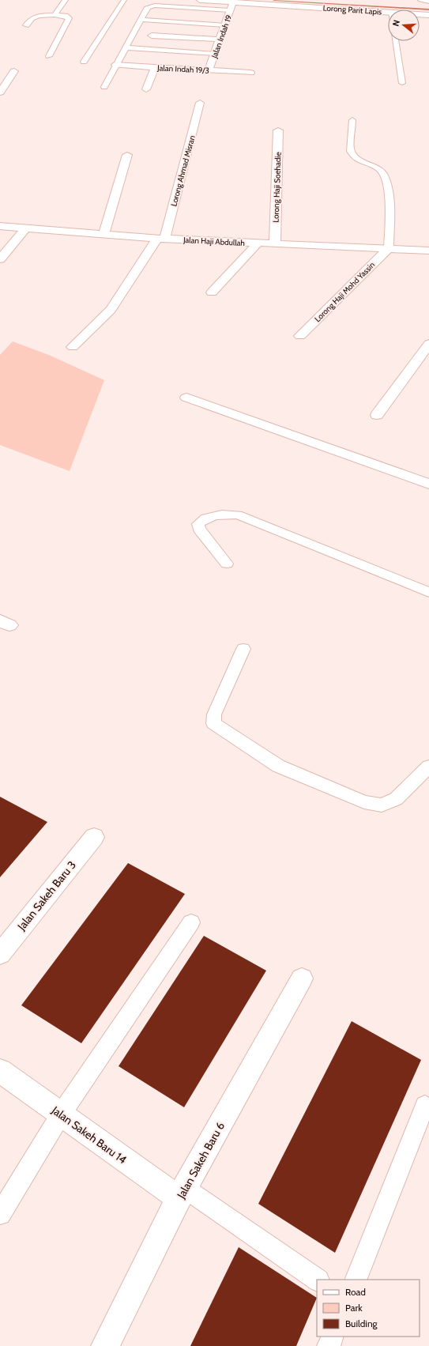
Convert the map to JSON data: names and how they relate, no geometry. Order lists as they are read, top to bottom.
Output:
{
  "streets": {
    "street": [
      "Lorong Parit Lapis",
      "Jalan Indah 19",
      "Jalan Indah 19/3",
      "Lorong Ahmad Misran",
      "Lorong Haji Soehadie",
      "Jalan Haji Abdullah",
      "Lorong Haji Mohd Yassin",
      "Jalan Sakeh Baru 3",
      "Jalan Sakeh Baru 14",
      "Jalan Sakeh Baru 6"
    ]
  },
  "crossings": [
    ["Lorong Parit Lapis", "Jalan Indah 19"],
    ["Jalan Indah 19", "Jalan Indah 19/3"],
    ["Lorong Ahmad Misran", "Jalan Haji Abdullah"],
    ["Lorong Haji Soehadie", "Jalan Haji Abdullah"],
    ["Jalan Haji Abdullah", "Lorong Haji Mohd Yassin"],
    ["Jalan Sakeh Baru 14", "Jalan Sakeh Baru 6"]
  ],
  "legend": ["Road", "Park", "Building"],
  "north": "left"
}
